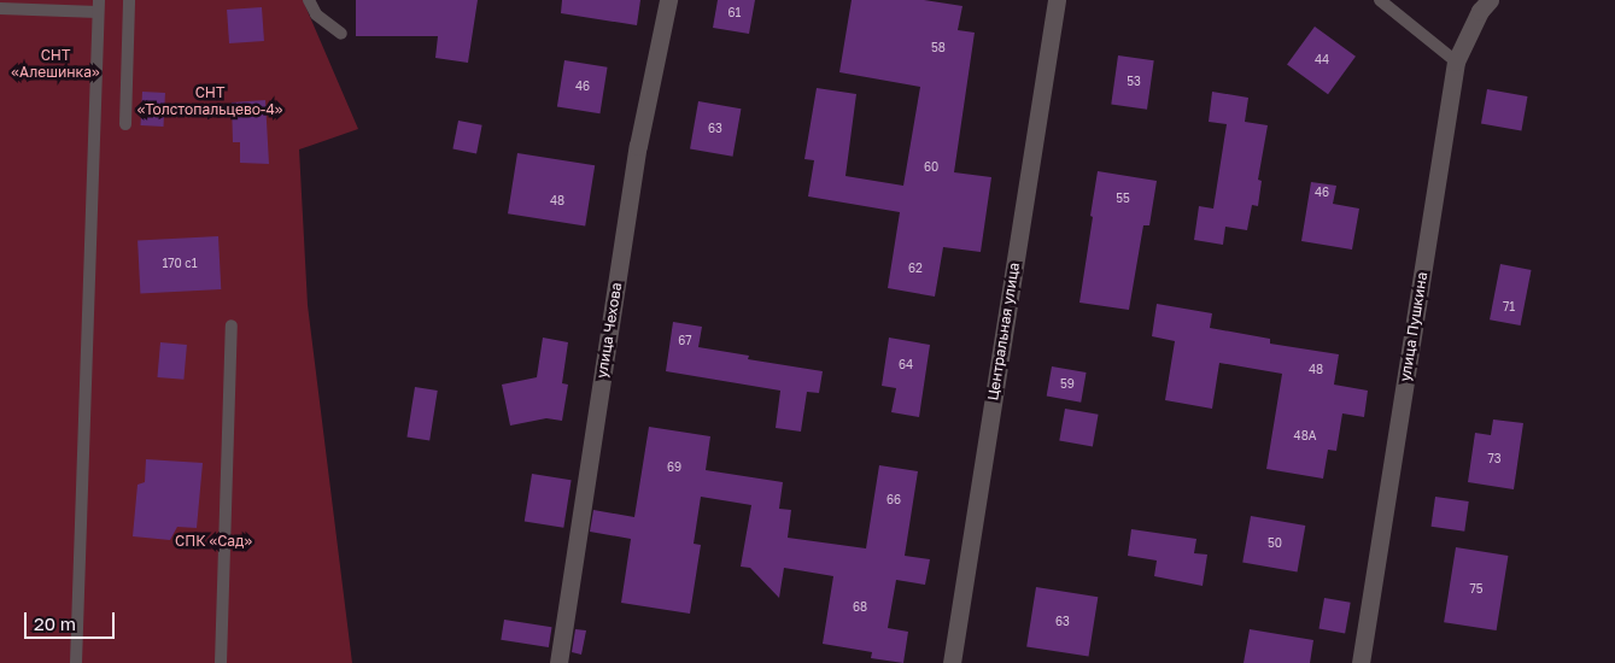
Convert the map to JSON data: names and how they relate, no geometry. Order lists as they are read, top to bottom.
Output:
{
  "streets": {
    "street": ["улица Пушкина", "улица Чехова", "Центральная улица"]
  },
  "parks": ["СНТ «Алешинка»", "СНТ «Толстопальцево-4»", "СПК «Сад»"],
  "house_numbers": [
    "61",
    "58",
    "44",
    "53",
    "46",
    "63",
    "60",
    "46",
    "55",
    "48",
    "170 с1",
    "62",
    "71",
    "67",
    "64",
    "48",
    "59",
    "48А",
    "73",
    "69",
    "66",
    "50",
    "75",
    "68",
    "63"
  ],
  "scale_bar": "20 m"
}
